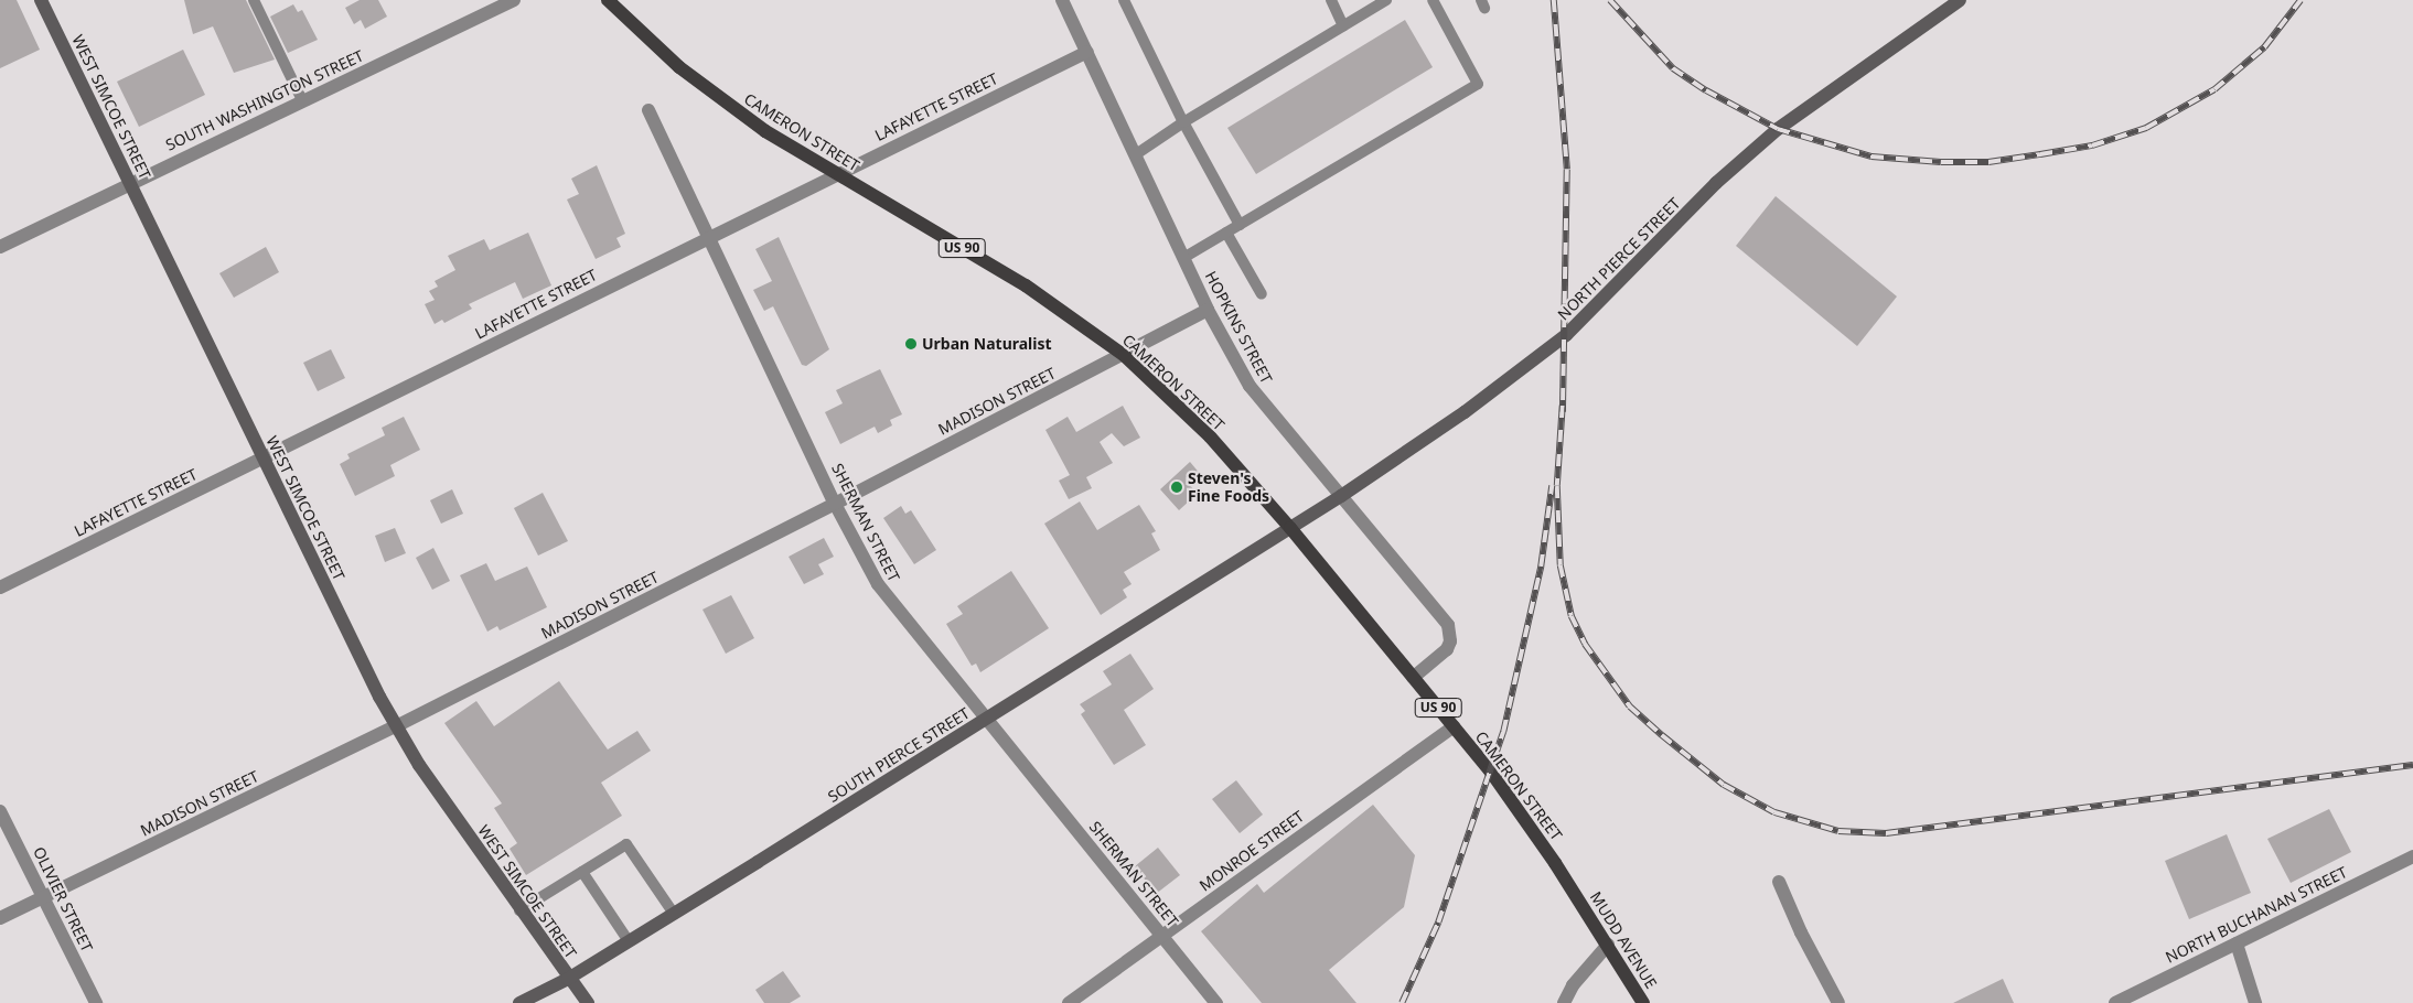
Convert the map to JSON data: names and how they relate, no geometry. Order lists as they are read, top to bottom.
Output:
{
  "streets": {
    "main road": ["CAMERON STREET", "US 90", "MUDD AVENUE"],
    "street": [
      "SOUTH WASHINGTON STREET",
      "WEST SIMCOE STREET",
      "LAFAYETTE STREET",
      "NORTH PIERCE STREET",
      "HOPKINS STREET",
      "MADISON STREET",
      "SHERMAN STREET",
      "SOUTH PIERCE STREET",
      "MONROE STREET",
      "OLIVIER STREET",
      "NORTH BUCHANAN STREET"
    ]
  },
  "crossings": [
    ["SOUTH WASHINGTON STREET", "WEST SIMCOE STREET"],
    ["WEST SIMCOE STREET", "LAFAYETTE STREET"],
    ["WEST SIMCOE STREET", "MADISON STREET"],
    ["WEST SIMCOE STREET", "SOUTH PIERCE STREET"],
    ["LAFAYETTE STREET", "CAMERON STREET"],
    ["LAFAYETTE STREET", "HOPKINS STREET"],
    ["LAFAYETTE STREET", "SHERMAN STREET"],
    ["CAMERON STREET", "NORTH PIERCE STREET"],
    ["CAMERON STREET", "HOPKINS STREET"],
    ["CAMERON STREET", "MADISON STREET"],
    ["CAMERON STREET", "SOUTH PIERCE STREET"],
    ["CAMERON STREET", "MONROE STREET"],
    ["CAMERON STREET", "MUDD AVENUE"],
    ["NORTH PIERCE STREET", "HOPKINS STREET"],
    ["NORTH PIERCE STREET", "SOUTH PIERCE STREET"],
    ["HOPKINS STREET", "MADISON STREET"],
    ["MADISON STREET", "SHERMAN STREET"],
    ["MADISON STREET", "OLIVIER STREET"],
    ["SHERMAN STREET", "SOUTH PIERCE STREET"],
    ["SHERMAN STREET", "MONROE STREET"]
  ],
  "places": ["Urban Naturalist", "Steven's Fine Foods"]
}
